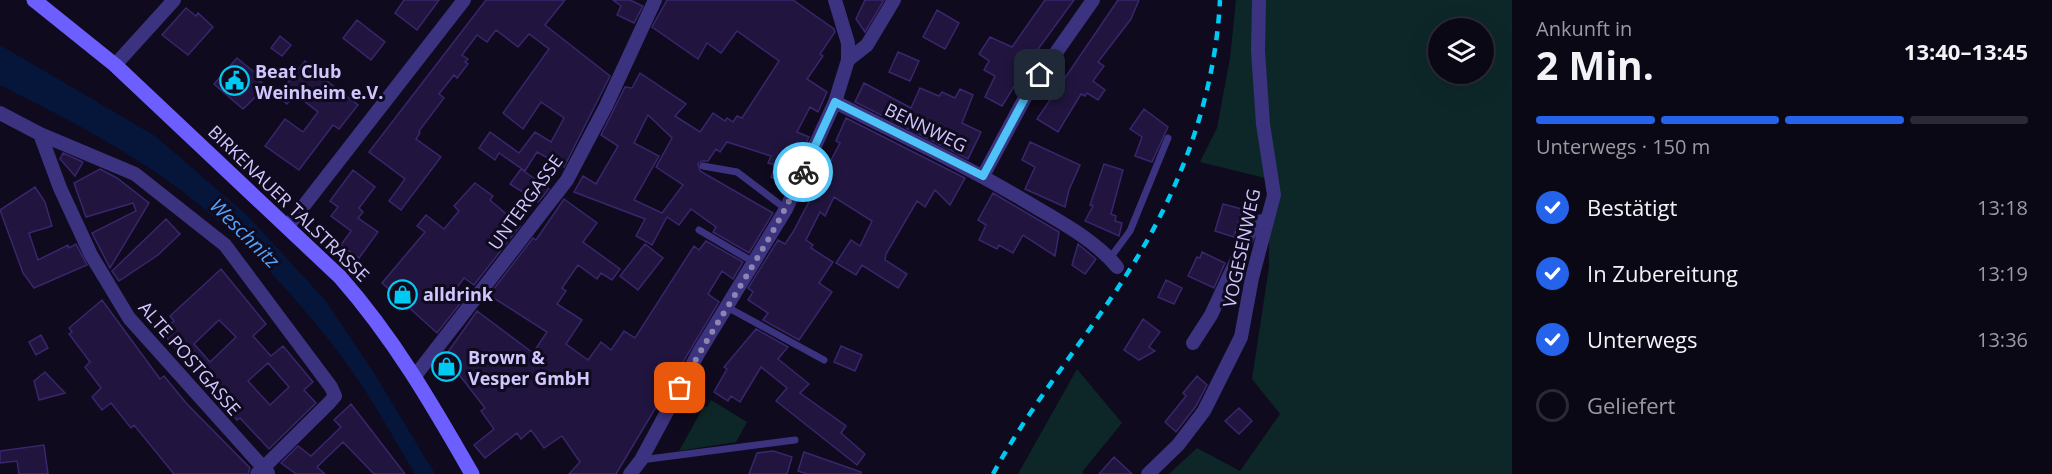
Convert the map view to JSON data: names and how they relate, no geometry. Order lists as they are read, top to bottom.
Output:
{
  "streets": {
    "main road": ["BIRKENAUER TALSTRASSE"],
    "street": [
      "BENNWEG",
      "UNTERGASSE",
      "VOGESENWEG",
      "ALTE POSTGASSE"
    ]
  },
  "crossings": [
    ["UNTERGASSE", "BIRKENAUER TALSTRASSE"]
  ],
  "water": ["Weschnitz"],
  "places": {
    "public building": ["Beat Club Weinheim e.V."],
    "shop": ["alldrink", "Brown & Vesper GmbH"]
  },
  "page": {
    "heading": ["2 Min.", "Ankunft in", "13:40–13:45"],
    "bar": "Unterwegs · 150 m",
    "list": [
      ["Bestätigt", "13:18"],
      ["In Zubereitung", "13:19"],
      ["Unterwegs", "13:36"],
      "Geliefert"
    ]
  }
}
